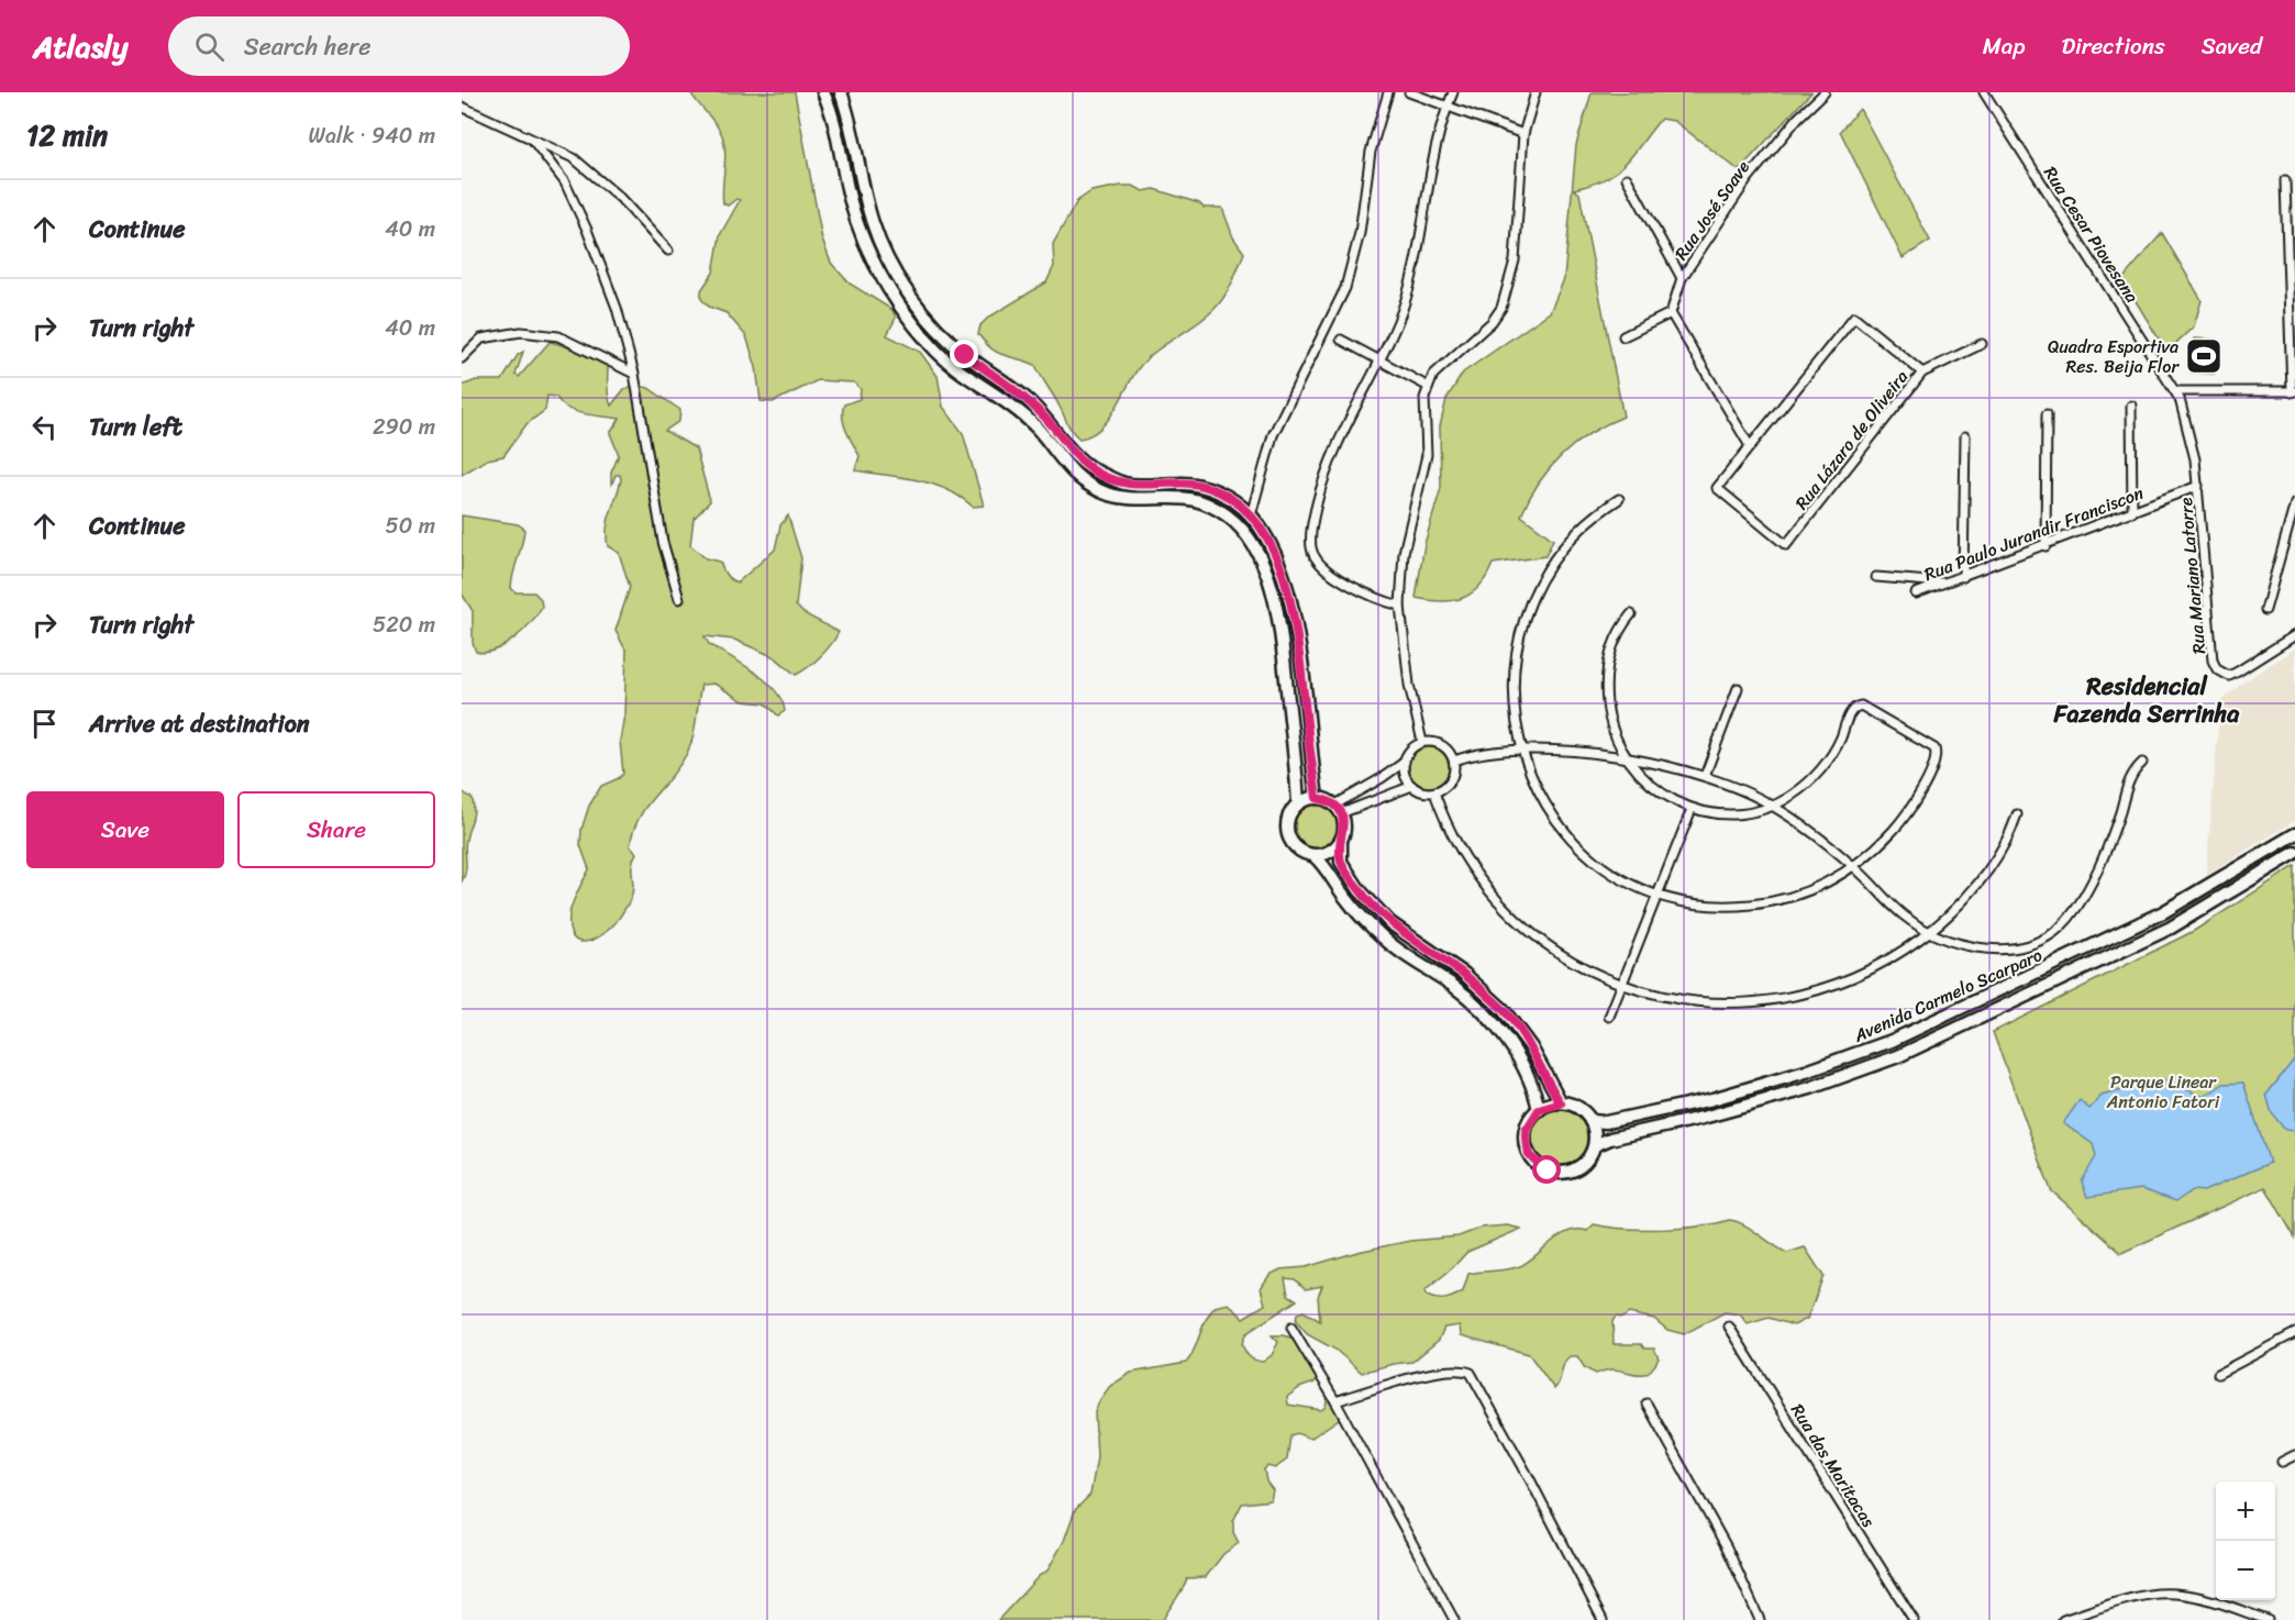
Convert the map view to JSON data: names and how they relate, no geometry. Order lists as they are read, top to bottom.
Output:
{
  "streets": {
    "main road": ["Avenida Carmelo Scarparo"],
    "street": [
      "Rua José Soave",
      "Rua Cesar Piovesana",
      "Rua Lázaro de Oliveira",
      "Rua Paulo Jurandir Franciscon",
      "Rua Mariano Latorre",
      "Rua das Maritacas"
    ]
  },
  "crossings": [
    ["Rua Cesar Piovesana", "Rua Mariano Latorre"],
    ["Rua Paulo Jurandir Franciscon", "Rua Mariano Latorre"]
  ],
  "districts": ["Residencial Fazenda Serrinha"],
  "parks": ["Parque Linear Antonio Fatori"],
  "places": {
    "sports": ["Quadra Esportiva Res. Beija Flor"]
  },
  "page": {
    "header": "Atlasly",
    "search": "Search here",
    "nav": ["Map", "Directions", "Saved"],
    "heading": ["12 min", "Walk · 940 m"],
    "list": [
      ["Continue", "40 m"],
      ["Turn right", "40 m"],
      ["Turn left", "290 m"],
      ["Continue", "50 m"],
      ["Turn right", "520 m"],
      "Arrive at destination"
    ],
    "buttons": ["Save", "Share"],
    "map_buttons": ["+", "−"]
  }
}
